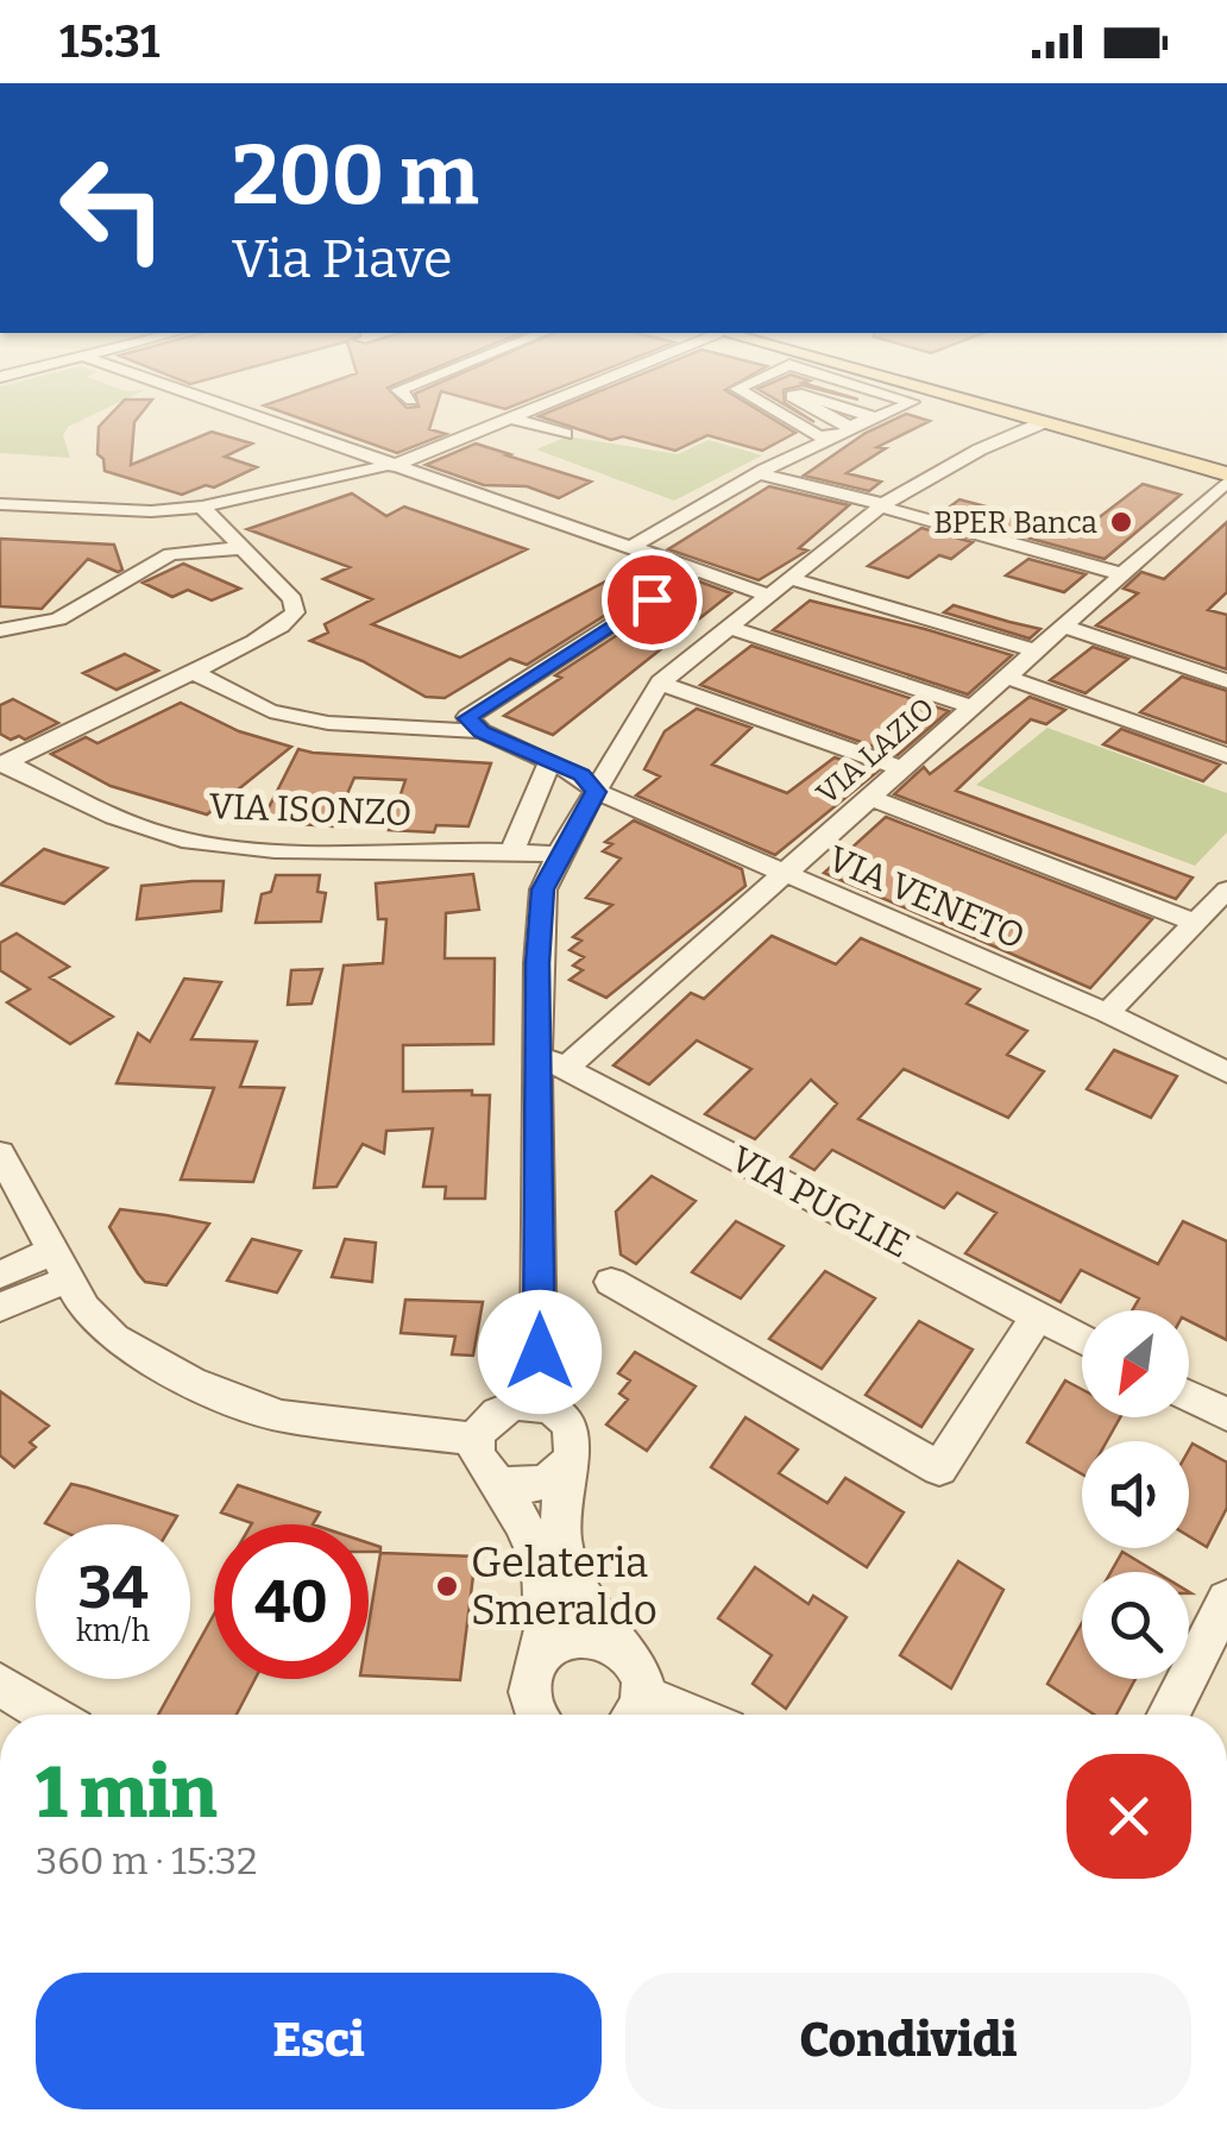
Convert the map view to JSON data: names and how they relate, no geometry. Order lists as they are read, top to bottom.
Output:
{
  "streets": {
    "street": [
      "VIA LAZIO",
      "VIA ISONZO",
      "VIA VENETO",
      "VIA PUGLIE"
    ]
  },
  "crossings": [
    ["VIA LAZIO", "VIA VENETO"],
    ["VIA LAZIO", "VIA PUGLIE"]
  ],
  "places": ["BPER Banca", "Gelateria Smeraldo"],
  "north": "bottom left",
  "page": {
    "status": "15:31",
    "turn": ["200 m", "Via Piave"],
    "speed": "34 km/h",
    "limit": "40",
    "heading": ["1 min", "360 m · 15:32"],
    "buttons": ["Esci", "Condividi"]
  }
}
